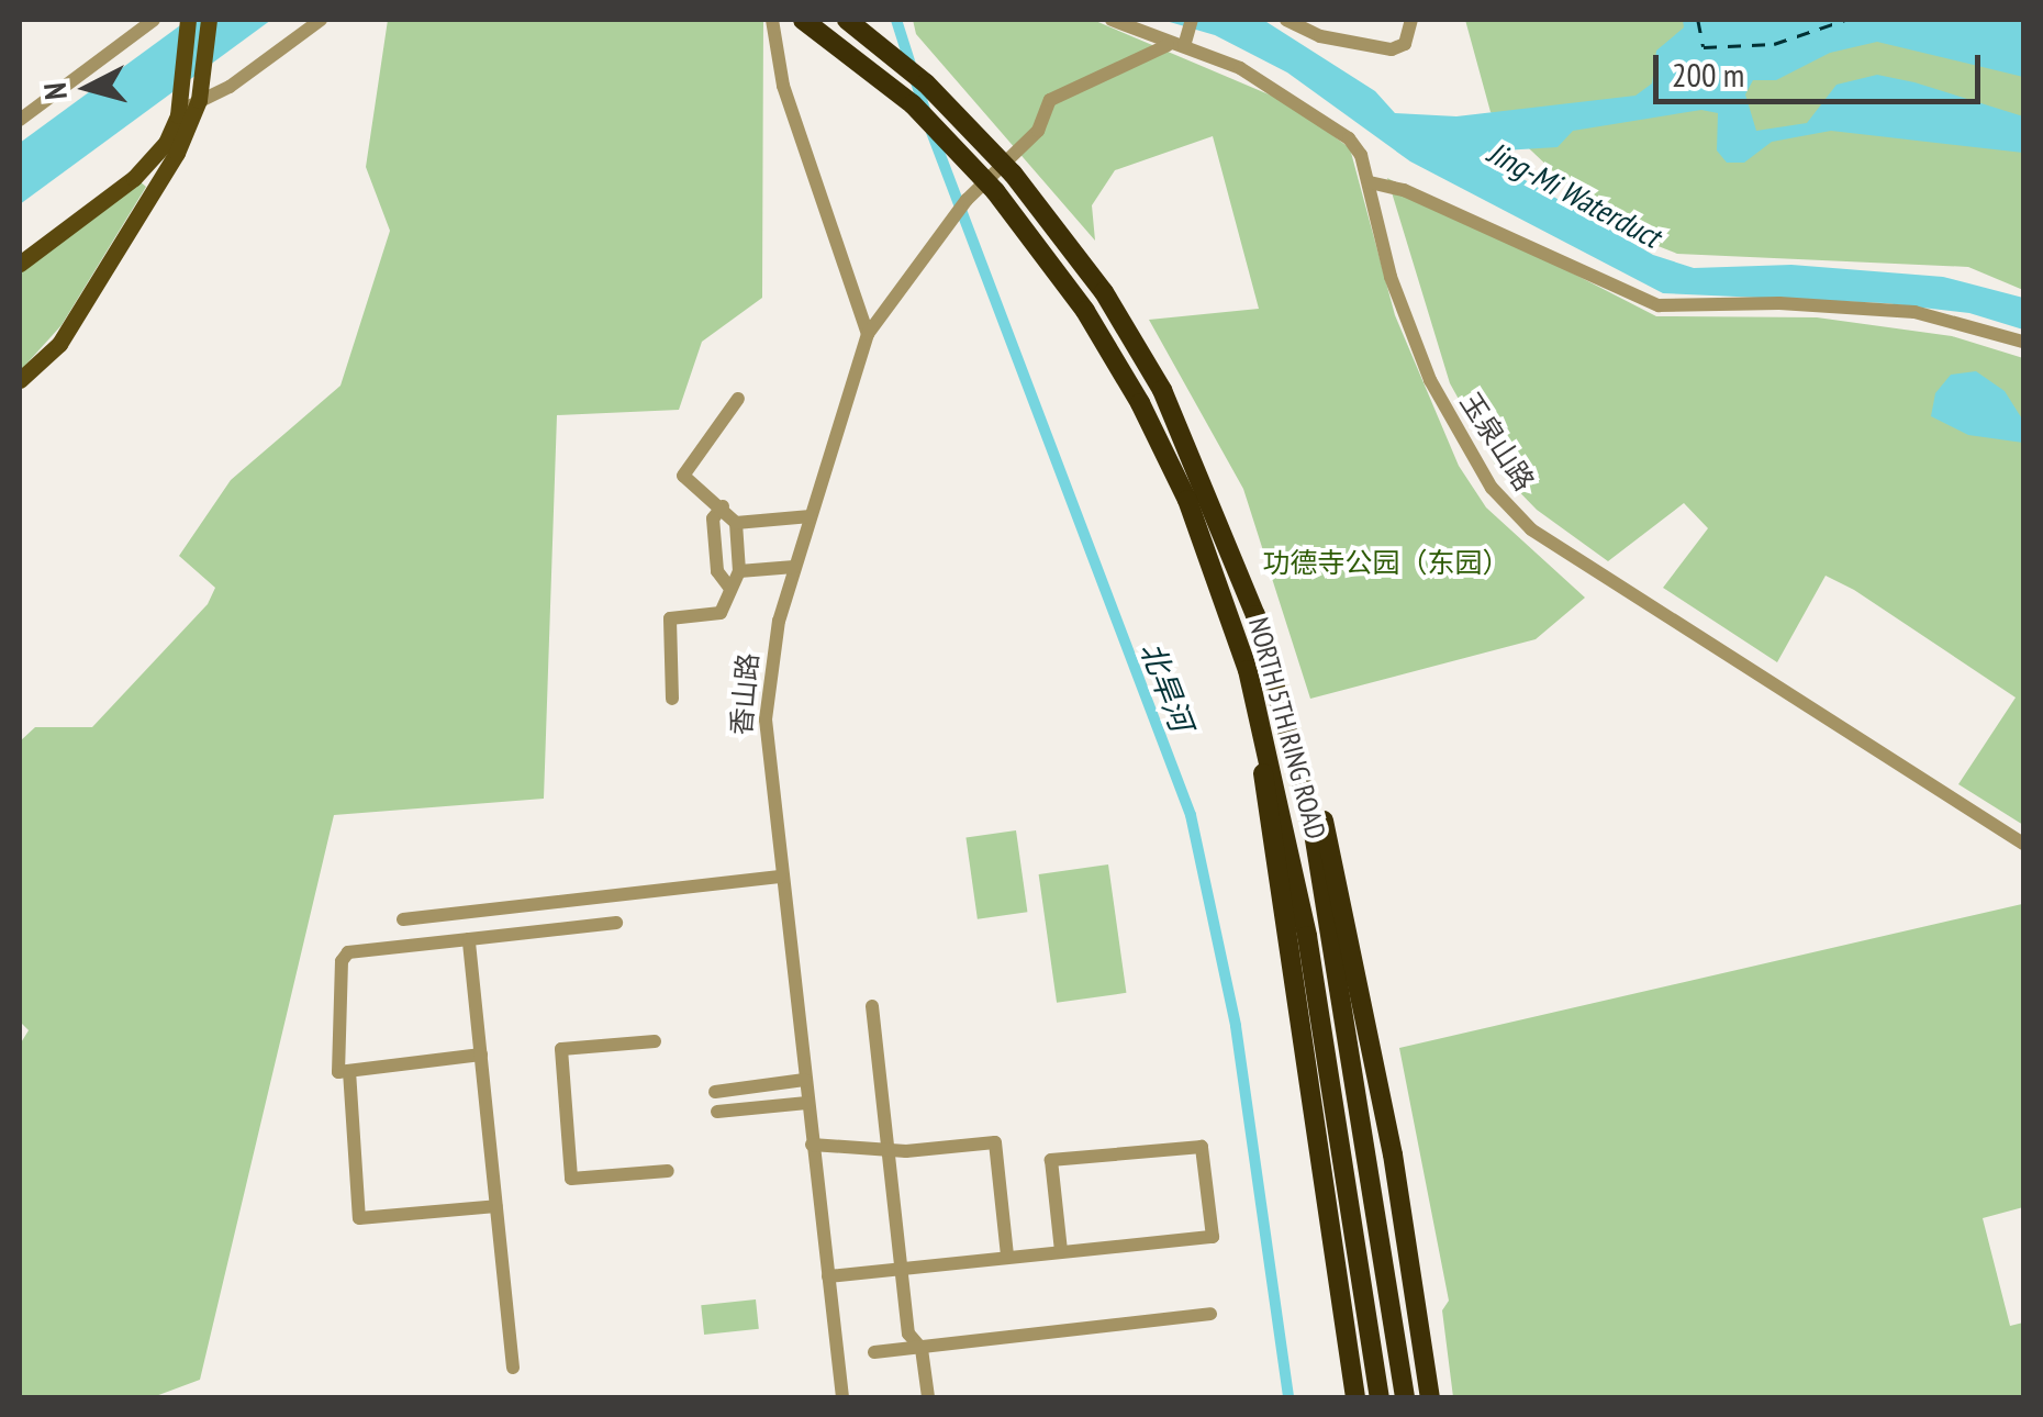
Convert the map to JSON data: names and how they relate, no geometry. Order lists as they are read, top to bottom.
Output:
{
  "streets": {
    "highway": ["NORTH 5TH RING ROAD"],
    "street": ["玉泉山路", "香山路"]
  },
  "water": ["Jing-Mi Waterduct", "北旱河"],
  "parks": ["功德寺公园（东园）"],
  "scale_bar": "200 m",
  "north": "left"
}
